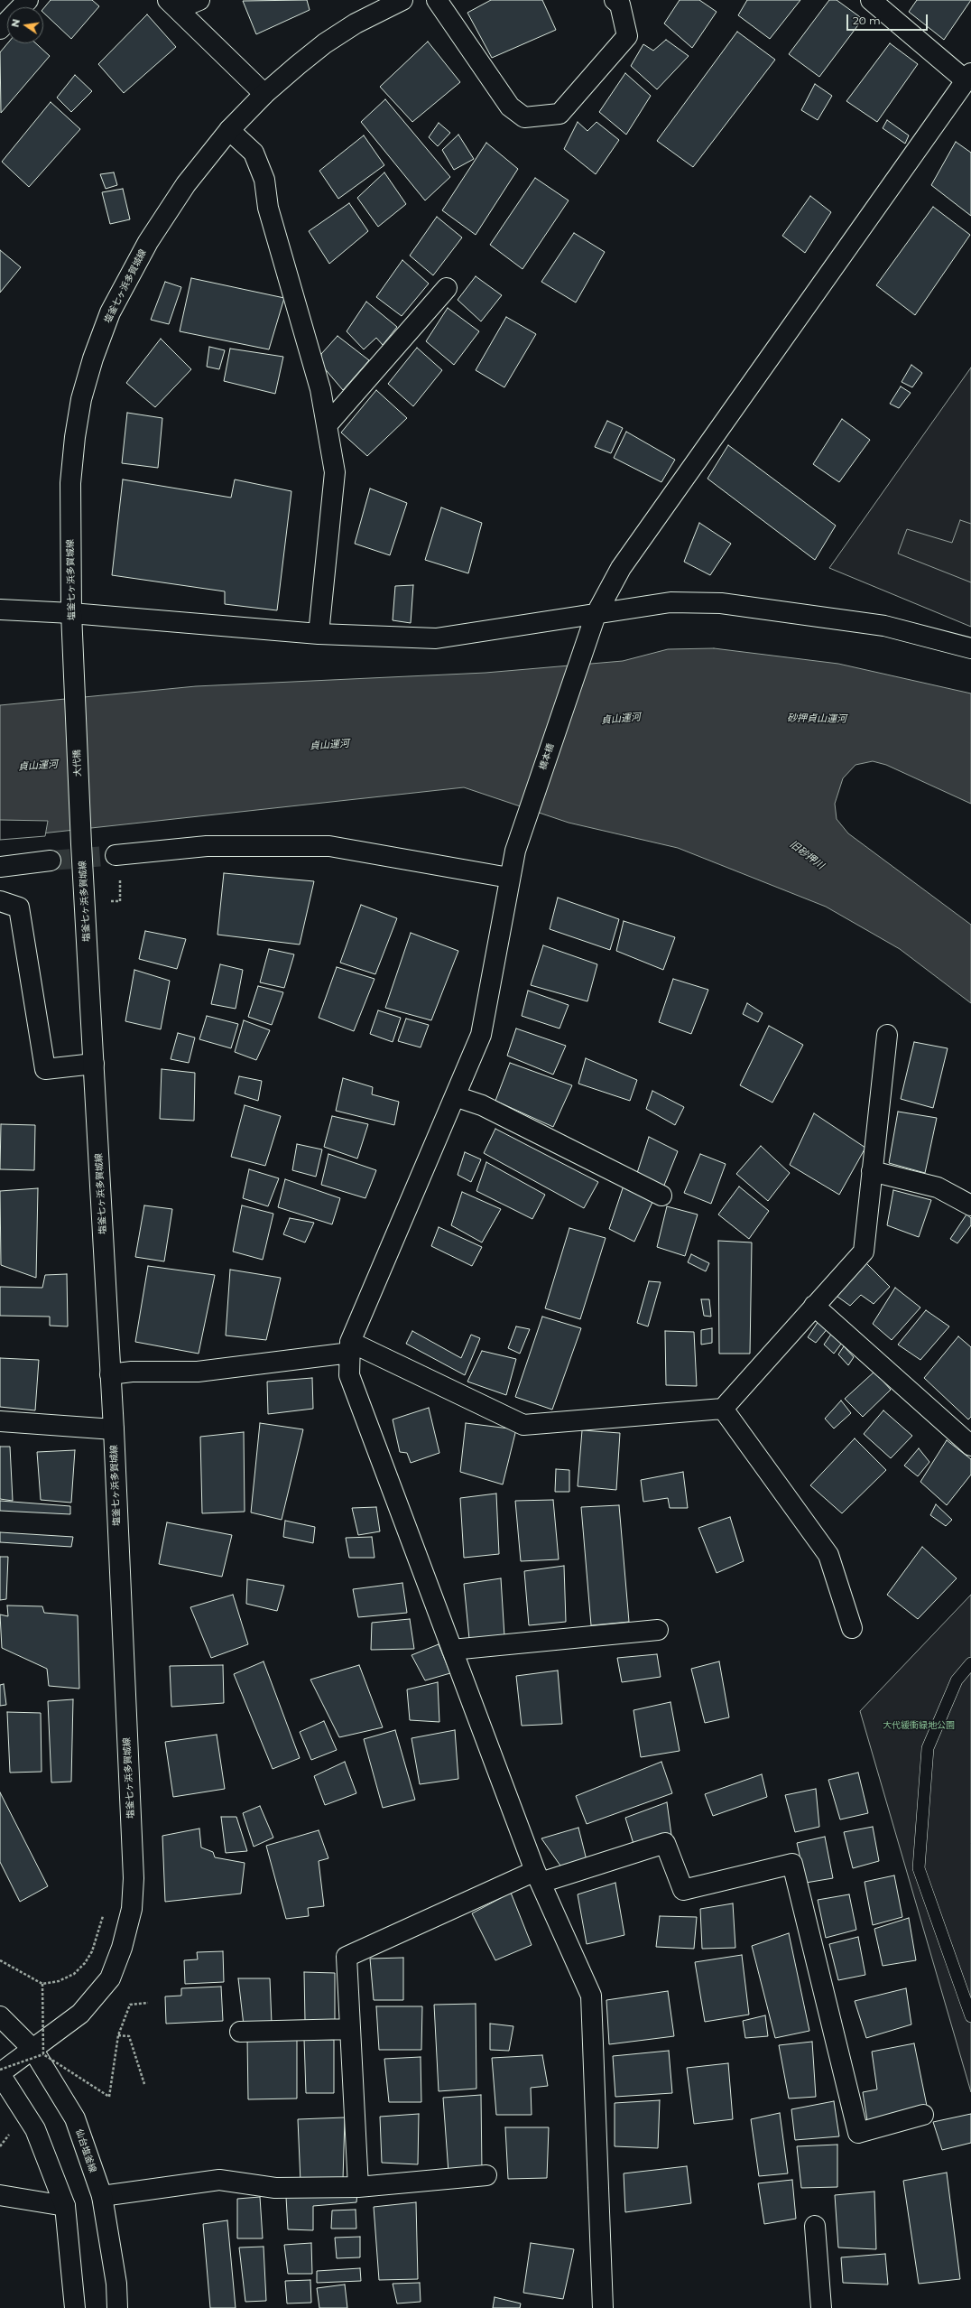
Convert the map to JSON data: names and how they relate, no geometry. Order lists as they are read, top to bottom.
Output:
{
  "streets": {
    "street": [
      "塩釜七ヶ浜多賀城線",
      "橋本橋",
      "大代橋",
      "仙台塩釜線"
    ]
  },
  "crossings": [
    ["塩釜七ヶ浜多賀城線", "大代橋"],
    ["塩釜七ヶ浜多賀城線", "仙台塩釜線"]
  ],
  "water": ["貞山運河", "砂押貞山運河", "旧砂押川"],
  "parks": ["大代緩衝緑地公園"],
  "scale_bar": "20 m",
  "north": "left"
}
